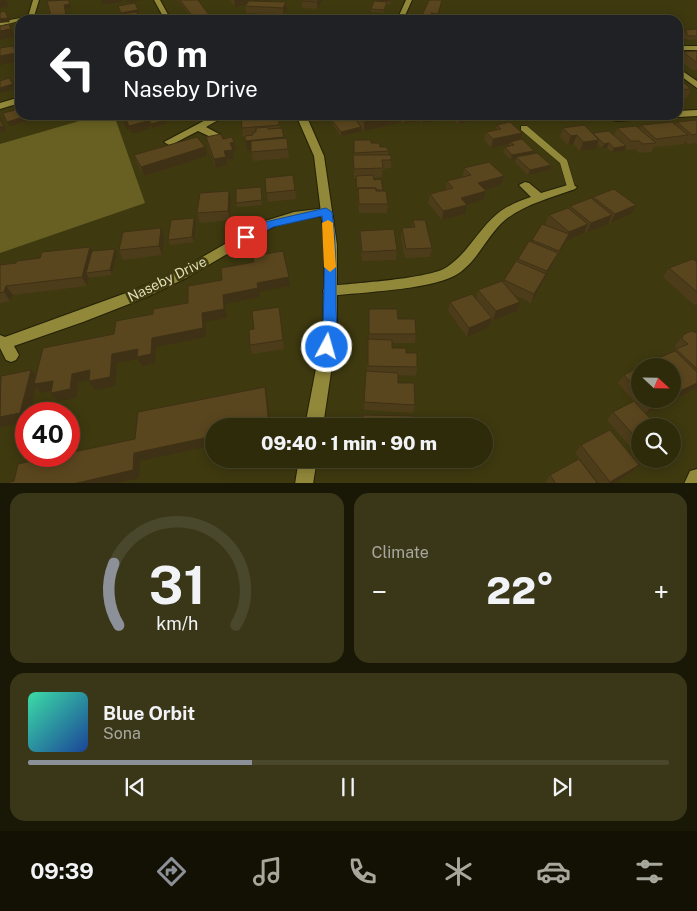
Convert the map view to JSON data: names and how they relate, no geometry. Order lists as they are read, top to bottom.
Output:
{
  "streets": {
    "street": ["Naseby Drive"]
  },
  "north": "right",
  "page": {
    "turn": ["60 m", "Naseby Drive"],
    "limit": "40",
    "trip": "09:40 · 1 min · 90 m",
    "tile": "Climate",
    "heat": ["−", "22°", "+"],
    "song": ["Blue Orbit", "Sona"],
    "tabs": "09:39",
    "gauge": ["31", "km/h"]
  }
}
